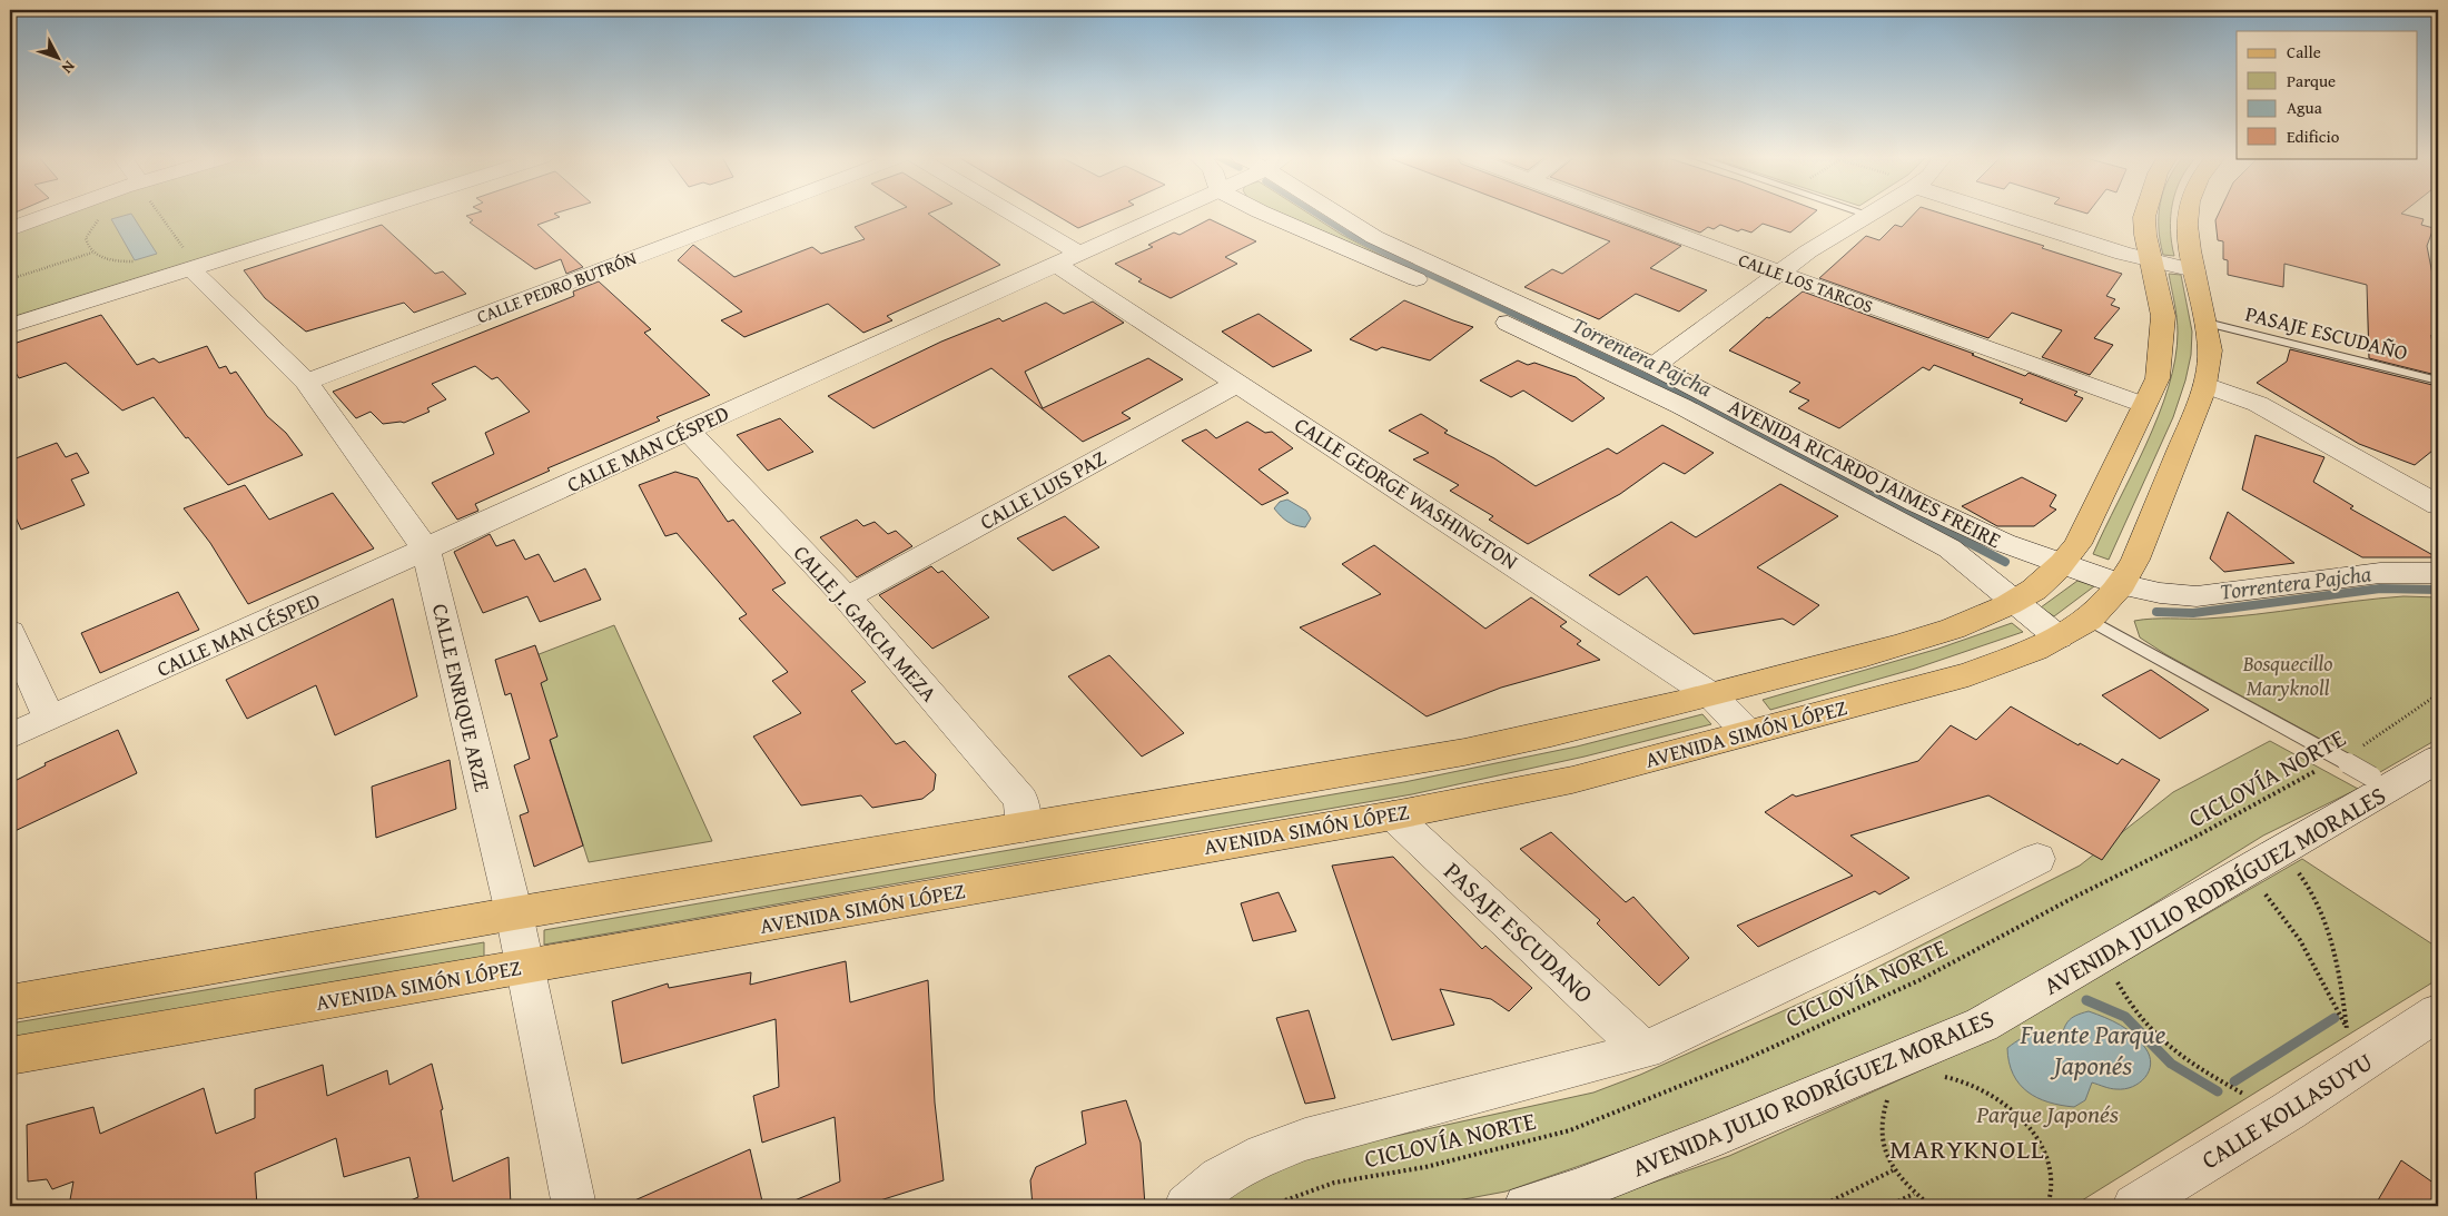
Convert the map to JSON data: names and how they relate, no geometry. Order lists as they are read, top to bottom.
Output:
{
  "streets": {
    "main road": ["AVENIDA SIMÓN LÓPEZ"],
    "street": [
      "CALLE LOS TARCOS",
      "CALLE PEDRO BUTRÓN",
      "CALLE MAN CÉSPED",
      "AVENIDA RICARDO JAIMES FREIRE",
      "CALLE LUIS PAZ",
      "CALLE GEORGE WASHINGTON",
      "CALLE J. GARCIA MEZA",
      "CALLE ENRIQUE ARZE",
      "AVENIDA JULIO RODRÍGUEZ MORALES",
      "PASAJE ESCUDANO",
      "CALLE KOLLASUYU"
    ],
    "lane": ["PASAJE ESCUDAÑO"],
    "path": ["CICLOVÍA NORTE"]
  },
  "crossings": [
    ["CALLE PEDRO BUTRÓN", "CALLE ENRIQUE ARZE"],
    ["PASAJE ESCUDAÑO", "AVENIDA SIMÓN LÓPEZ"],
    ["CALLE MAN CÉSPED", "CALLE GEORGE WASHINGTON"],
    ["CALLE MAN CÉSPED", "CALLE J. GARCIA MEZA"],
    ["CALLE MAN CÉSPED", "CALLE ENRIQUE ARZE"],
    ["AVENIDA RICARDO JAIMES FREIRE", "AVENIDA SIMÓN LÓPEZ"],
    ["CALLE LUIS PAZ", "CALLE GEORGE WASHINGTON"],
    ["CALLE LUIS PAZ", "CALLE J. GARCIA MEZA"],
    ["CALLE GEORGE WASHINGTON", "AVENIDA SIMÓN LÓPEZ"],
    ["CALLE ENRIQUE ARZE", "AVENIDA SIMÓN LÓPEZ"],
    ["AVENIDA SIMÓN LÓPEZ", "PASAJE ESCUDANO"]
  ],
  "districts": ["MARYKNOLL"],
  "water": ["Torrentera Pajcha", "Fuente Parque Japonés"],
  "parks": ["Bosquecillo Maryknoll", "Parque Japonés"],
  "legend": [
    "Calle",
    "Parque",
    "Agua",
    "Edificio"
  ],
  "north": "bottom right"
}
